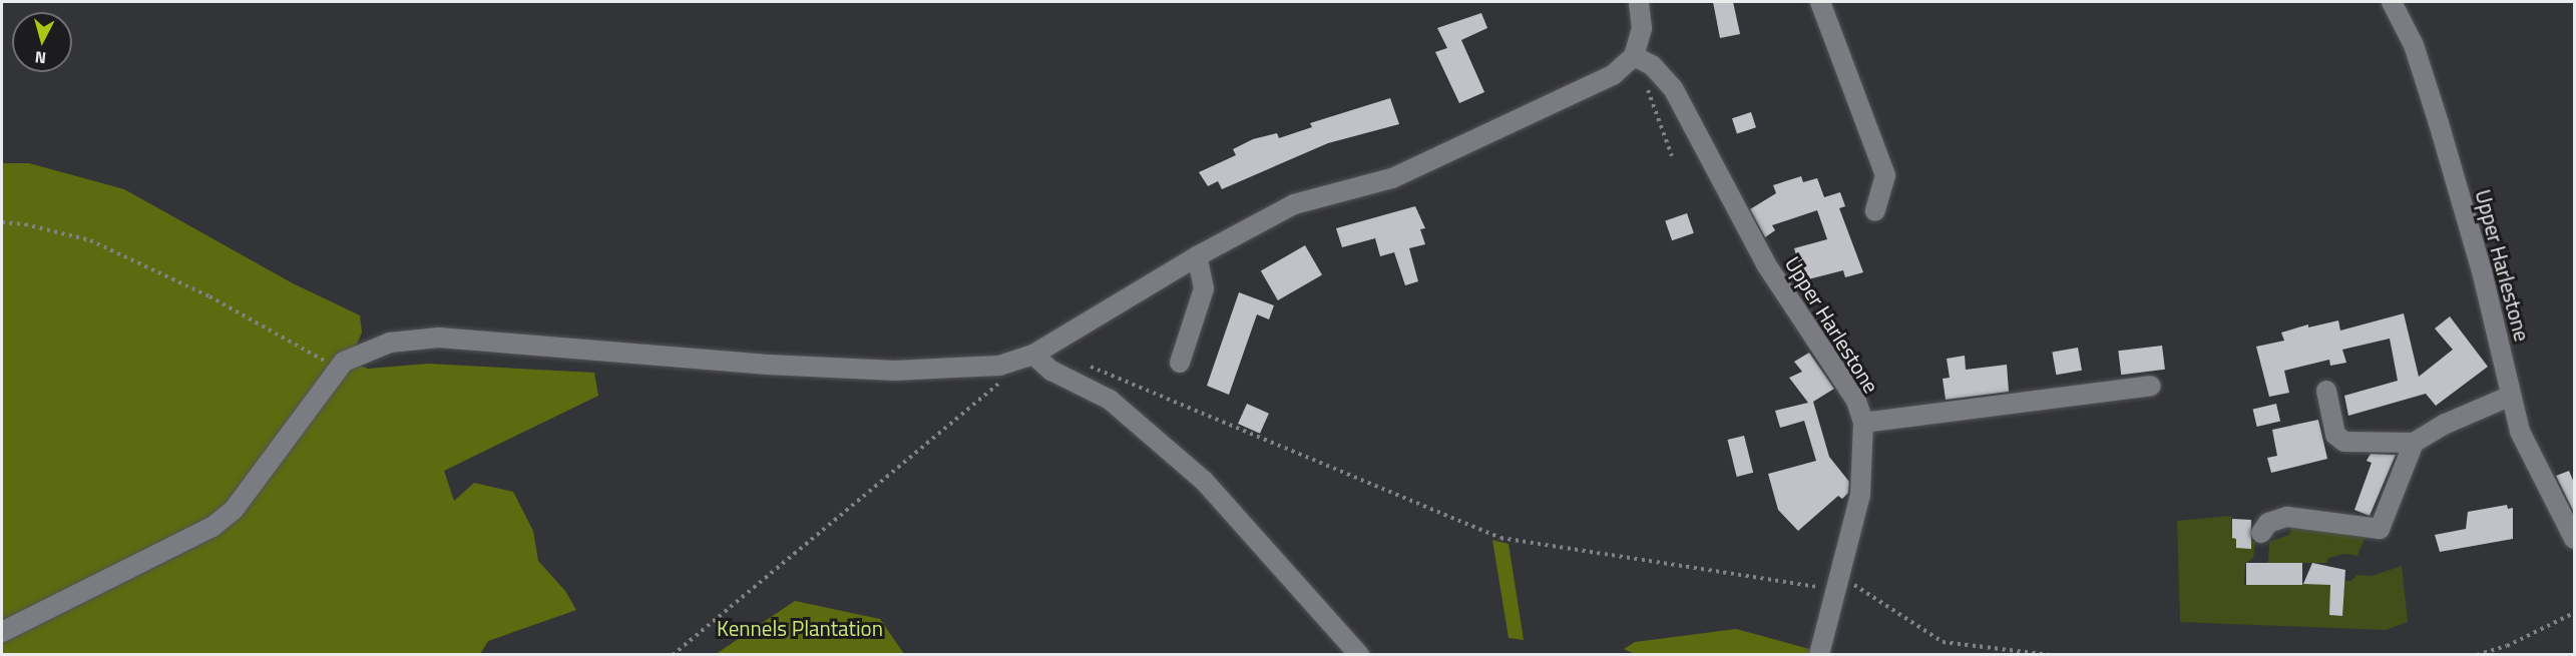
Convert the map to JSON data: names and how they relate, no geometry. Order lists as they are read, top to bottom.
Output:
{
  "streets": {
    "street": ["Upper Harlestone"]
  },
  "parks": ["Kennels Plantation"],
  "north": "bottom"
}
